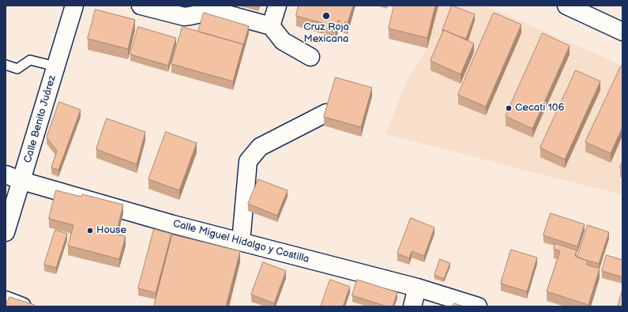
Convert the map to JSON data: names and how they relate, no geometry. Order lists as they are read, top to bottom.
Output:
{
  "streets": {
    "street": ["Calle Benito Juárez", "Calle Miguel Hidalgo y Costilla"]
  },
  "crossings": [
    ["Calle Benito Juárez", "Calle Miguel Hidalgo y Costilla"]
  ],
  "places": ["Cruz Roja Mexicana", "Cecati 106", "House"]
}
